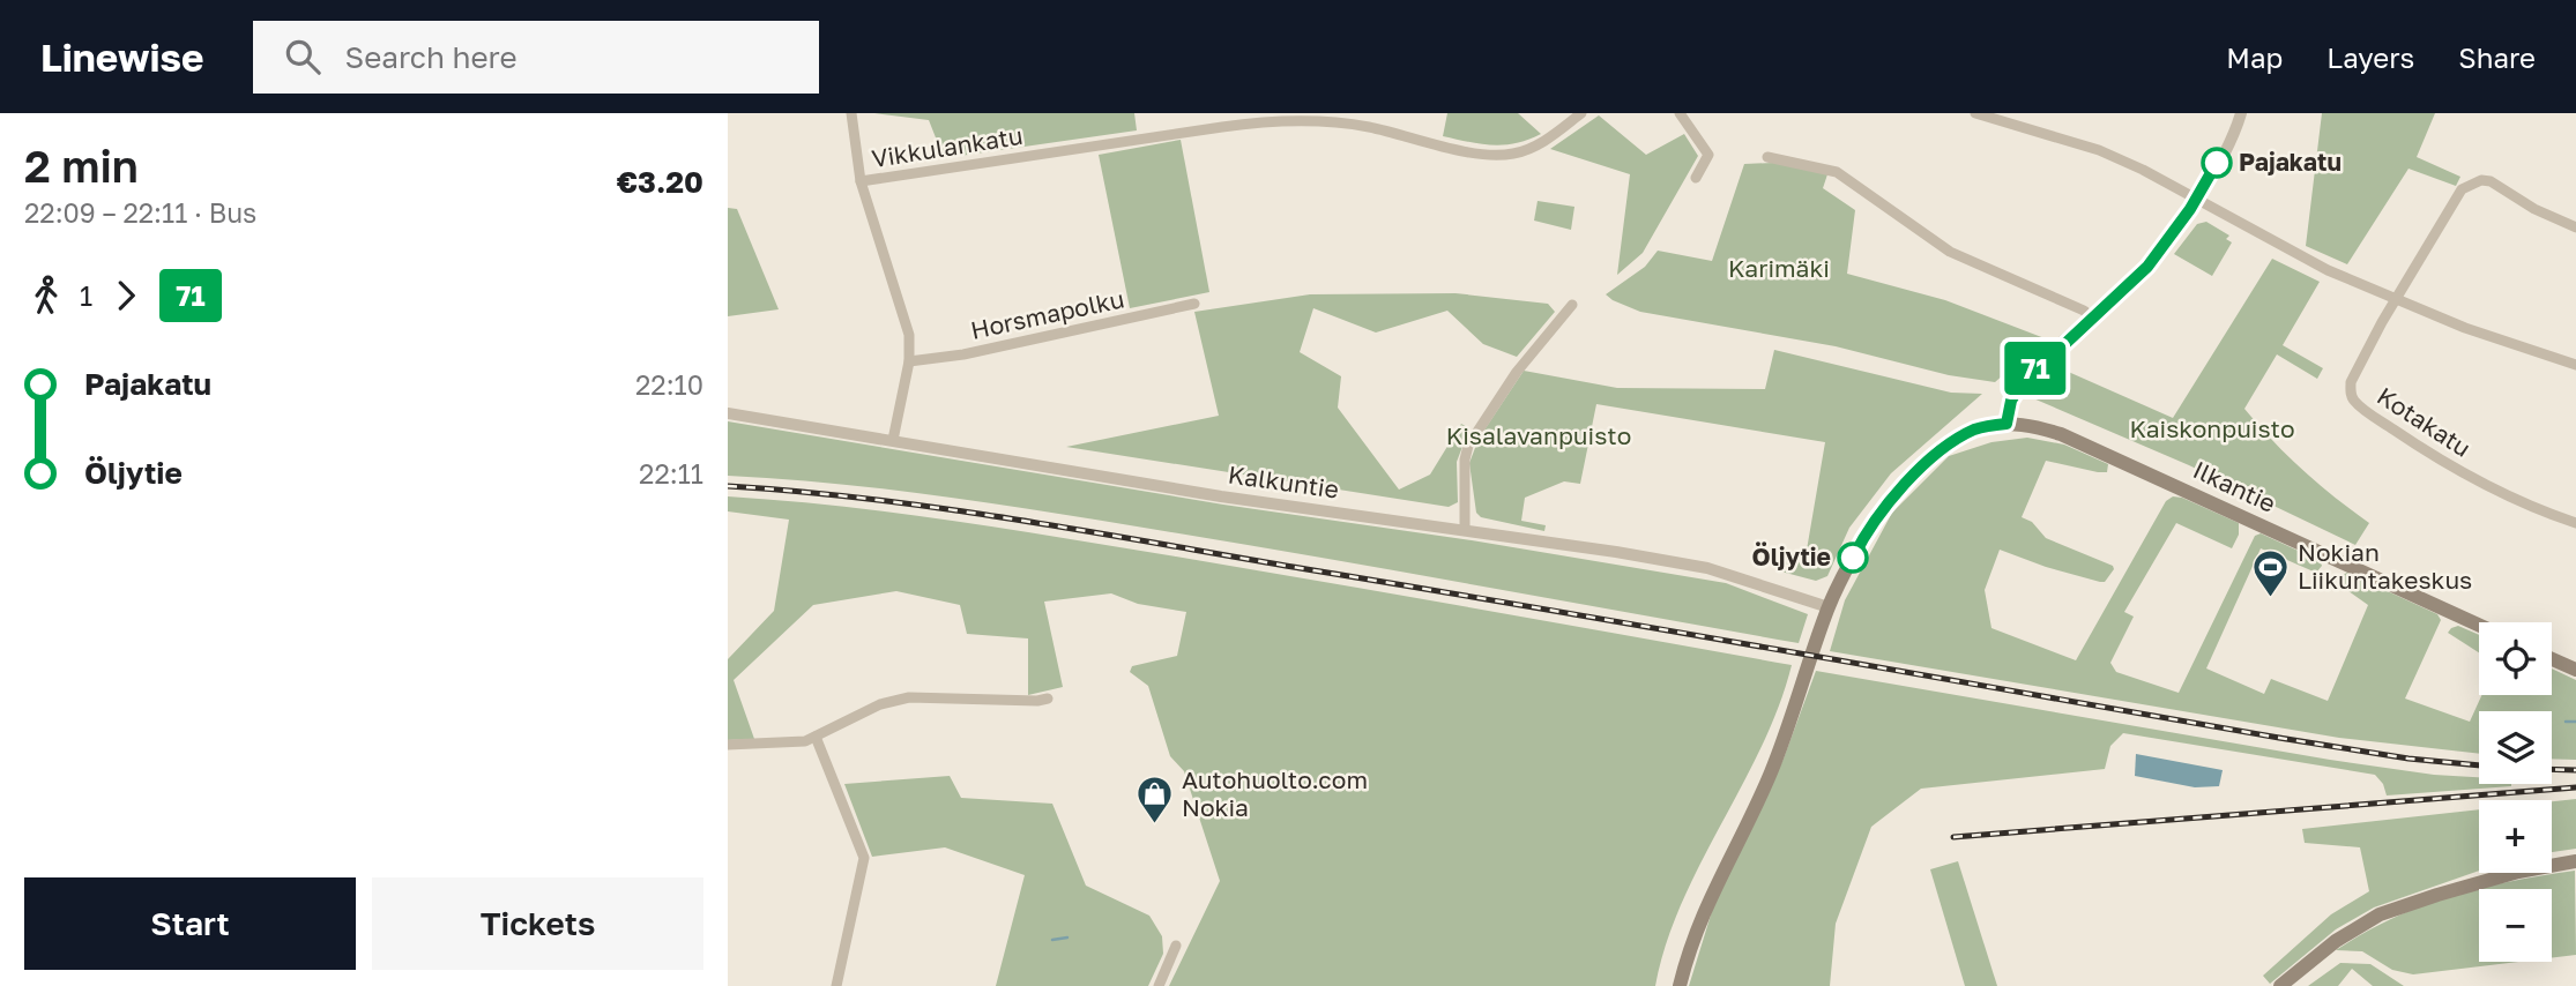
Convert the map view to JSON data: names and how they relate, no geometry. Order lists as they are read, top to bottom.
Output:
{
  "streets": {
    "main road": ["Ilkantie"],
    "street": [
      "Vikkulankatu",
      "Horsmapolku",
      "Kotakatu",
      "Kalkuntie"
    ]
  },
  "crossings": [
    ["Vikkulankatu", "Horsmapolku"],
    ["Vikkulankatu", "Kalkuntie"],
    ["Kalkuntie", "Ilkantie"]
  ],
  "parks": ["Karimäki", "Kaiskonpuisto", "Kisalavanpuisto"],
  "places": {
    "other": ["Pajakatu", "Öljytie"],
    "sports": ["Nokian Liikuntakeskus"],
    "shop": ["Autohuolto.com Nokia"]
  },
  "lines": ["bus line 71"],
  "page": {
    "header": "Linewise",
    "search": "Search here",
    "nav": ["Map", "Layers", "Share"],
    "heading": ["2 min", "22:09 – 22:11 · Bus", "€3.20"],
    "on_map": "71",
    "legs": ["1", "71"],
    "list": [
      {
        "name": "Pajakatu",
        "value": "22:10"
      },
      {
        "name": "Öljytie",
        "value": "22:11"
      }
    ],
    "map_buttons": ["+", "−"],
    "buttons": ["Start", "Tickets"]
  }
}
